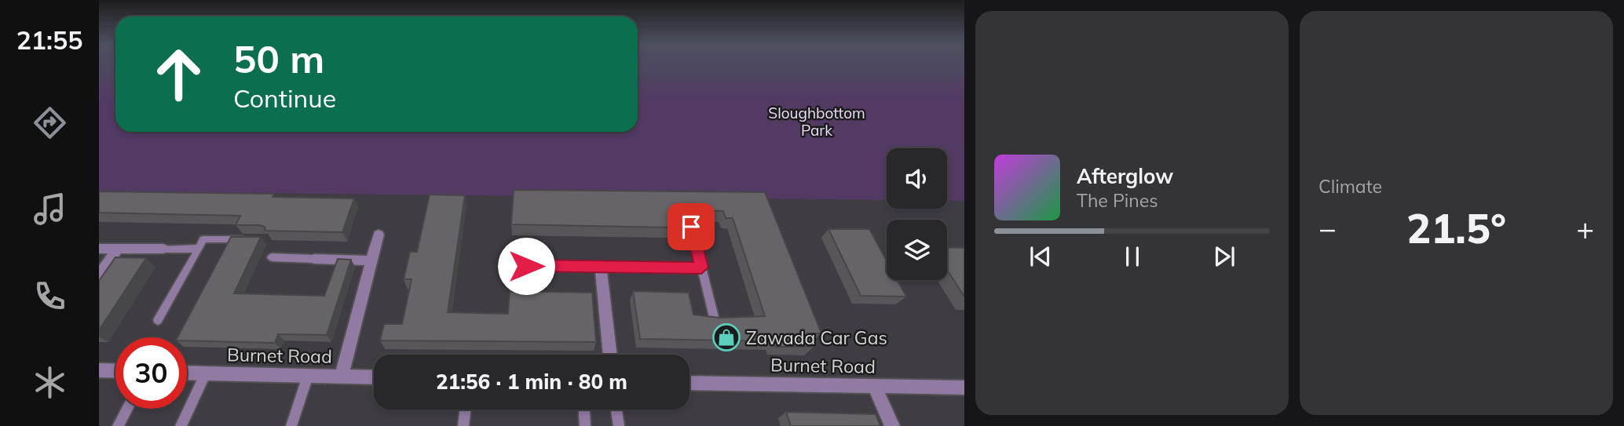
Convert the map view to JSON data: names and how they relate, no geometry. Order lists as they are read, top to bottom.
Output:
{
  "streets": {
    "street": ["Burnet Road"]
  },
  "parks": ["Sloughbottom Park"],
  "places": {
    "shop": ["Zawada Car Gas"]
  },
  "page": {
    "tabs": "21:55",
    "tile": "Climate",
    "turn": ["50 m", "Continue"],
    "song": ["Afterglow", "The Pines"],
    "heat": ["−", "21.5°", "+"],
    "limit": "30",
    "trip": "21:56 · 1 min · 80 m"
  }
}
